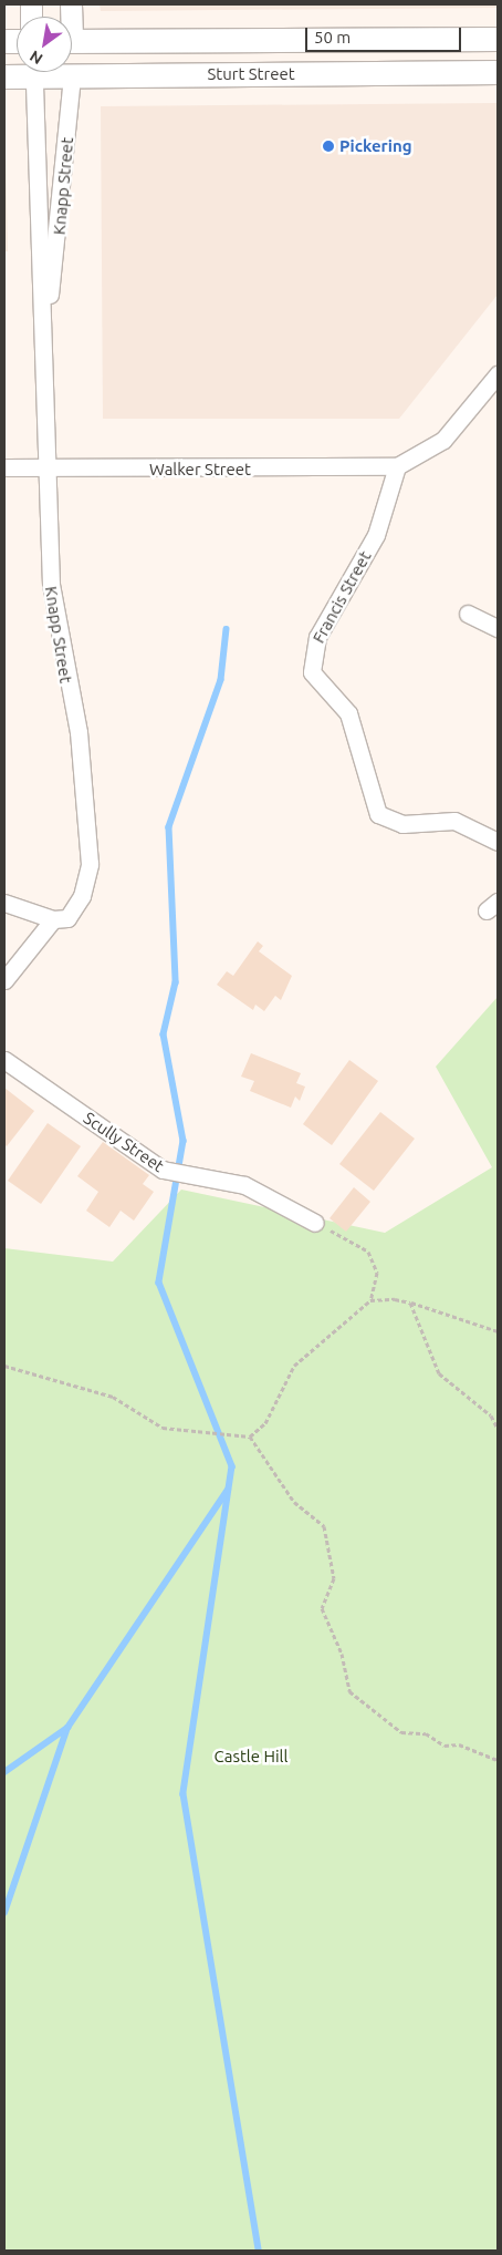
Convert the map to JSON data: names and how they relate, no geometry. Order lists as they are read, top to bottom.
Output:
{
  "streets": {
    "main road": ["Sturt Street"],
    "street": [
      "Knapp Street",
      "Walker Street",
      "Francis Street",
      "Scully Street"
    ]
  },
  "crossings": [
    ["Sturt Street", "Knapp Street"],
    ["Knapp Street", "Walker Street"],
    ["Walker Street", "Francis Street"]
  ],
  "parks": ["Castle Hill"],
  "places": ["Pickering"],
  "scale_bar": "50 m",
  "north": "bottom left"
}
